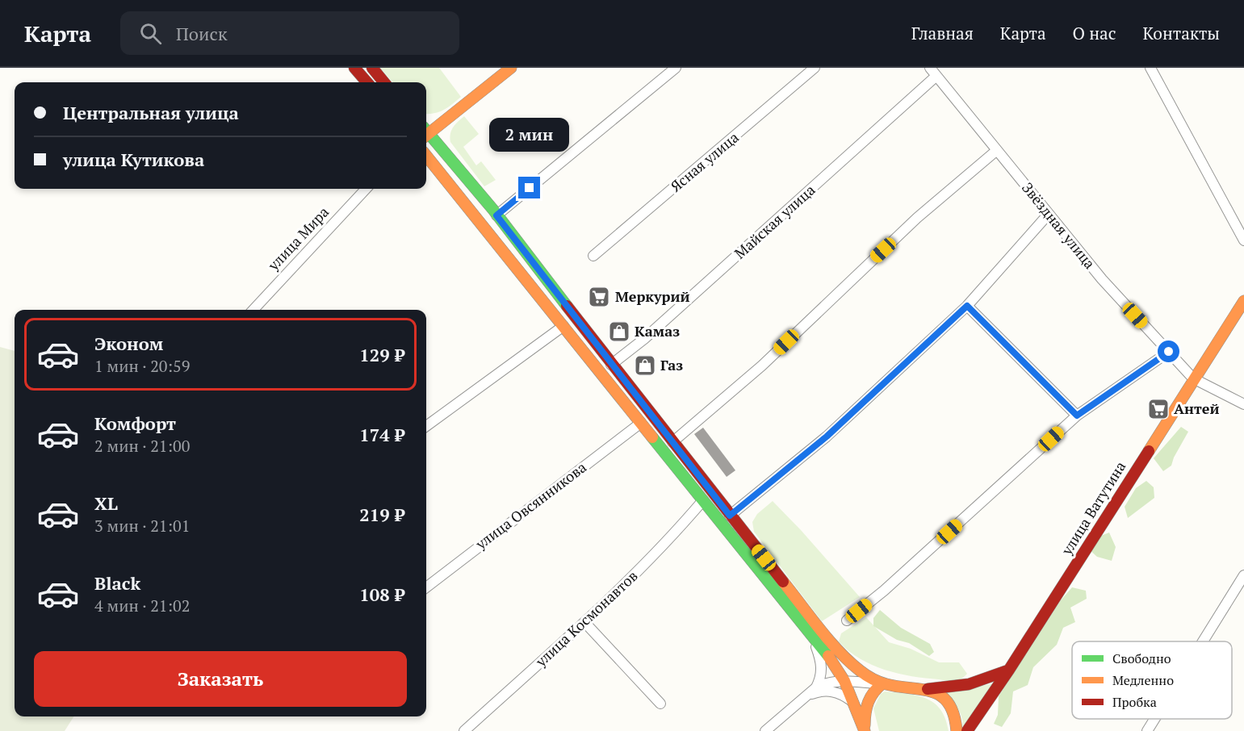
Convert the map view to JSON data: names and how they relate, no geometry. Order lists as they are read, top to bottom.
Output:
{
  "streets": {
    "main road": ["улица Ватутина"],
    "street": [
      "Ясная улица",
      "Майская улица",
      "Звёздная улица",
      "улица Мира",
      "улица Овсянникова",
      "улица Космонавтов"
    ]
  },
  "crossings": [
    ["Майская улица", "Звёздная улица"],
    ["Звёздная улица", "улица Ватутина"]
  ],
  "places": {
    "supermarket": ["Меркурий", "Антей"],
    "shop": ["Камаз", "Газ"]
  },
  "legend": ["Свободно", "Медленно", "Пробка"],
  "page": {
    "header": "Карта",
    "search": "Поиск",
    "nav": [
      "Главная",
      "Карта",
      "О нас",
      "Контакты"
    ],
    "banner": ["Центральная улица", "улица Кутикова"],
    "bubble": "2 мин",
    "list": [
      {
        "name": "Эконом",
        "note": "1 мин · 20:59",
        "value": "129 ₽"
      },
      {
        "name": "Комфорт",
        "note": "2 мин · 21:00",
        "value": "174 ₽"
      },
      {
        "name": "XL",
        "note": "3 мин · 21:01",
        "value": "219 ₽"
      },
      {
        "name": "Black",
        "note": "4 мин · 21:02",
        "value": "108 ₽"
      }
    ],
    "buttons": "Заказать"
  }
}
